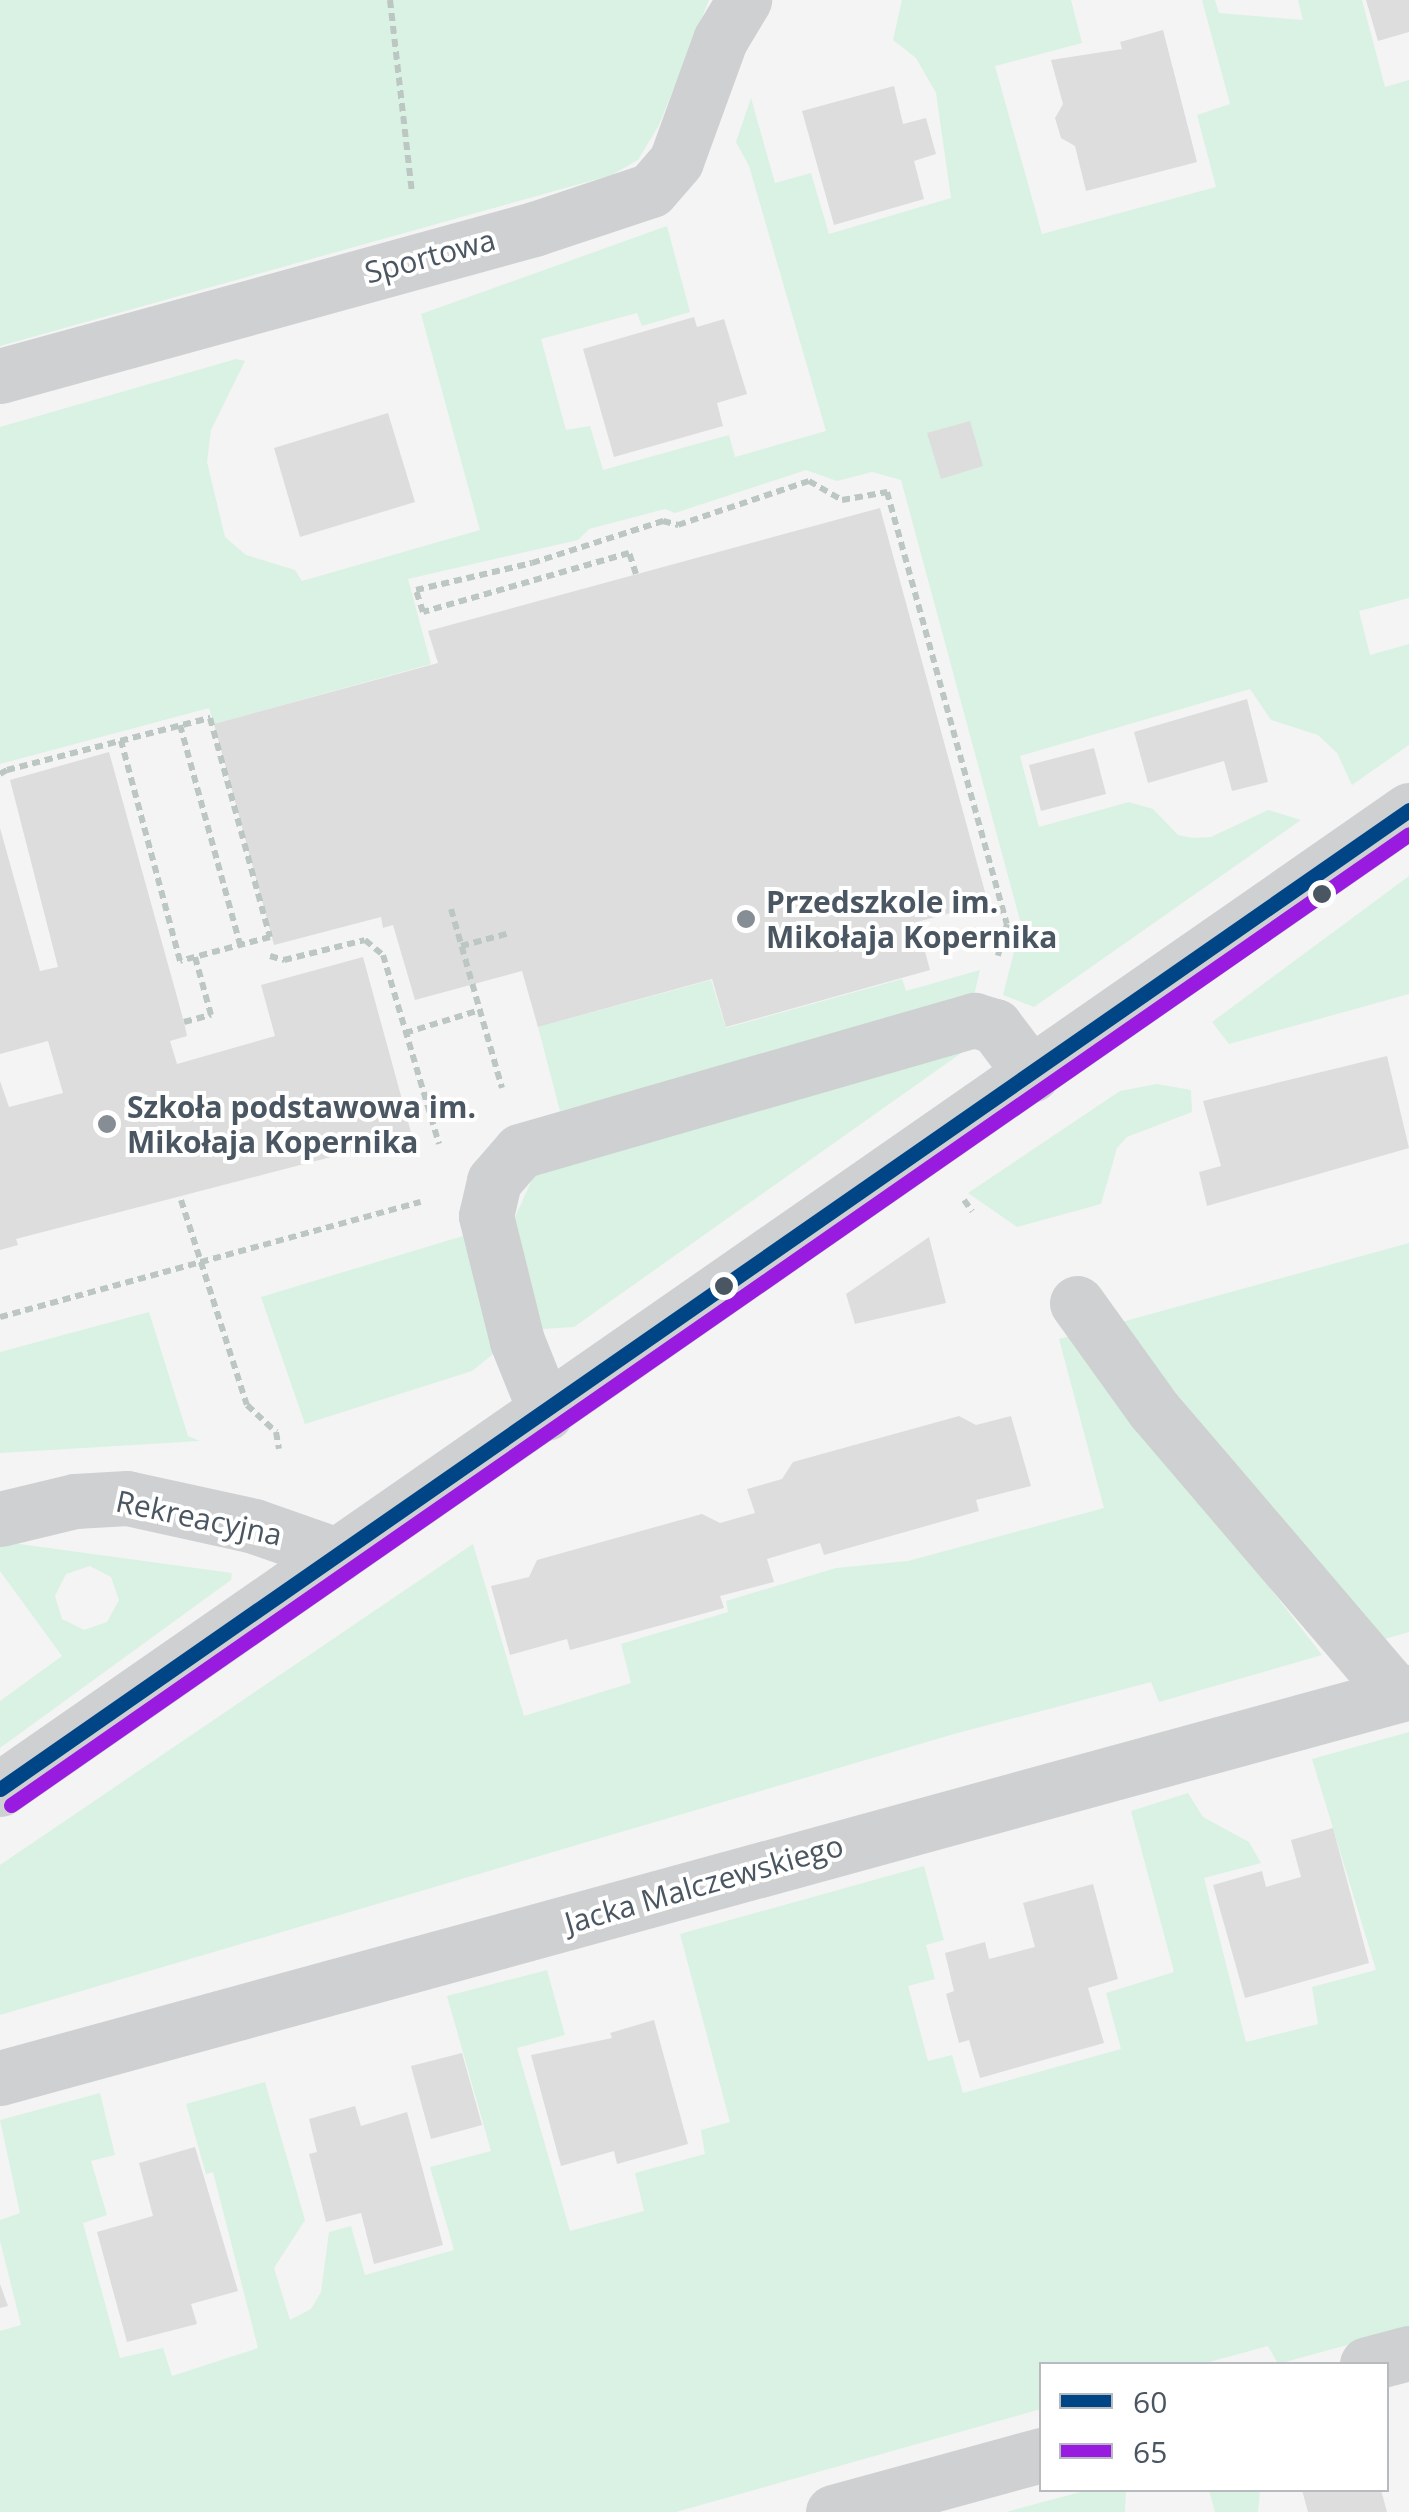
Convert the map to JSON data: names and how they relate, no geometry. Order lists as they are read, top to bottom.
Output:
{
  "streets": {
    "street": ["Sportowa", "Rekreacyjna", "Jacka Malczewskiego"]
  },
  "places": ["Przedszkole im. Mikołaja Kopernika", "Szkoła podstawowa im. Mikołaja Kopernika"],
  "lines": ["transit line 60", "transit line 65"],
  "legend": ["60", "65"]
}
